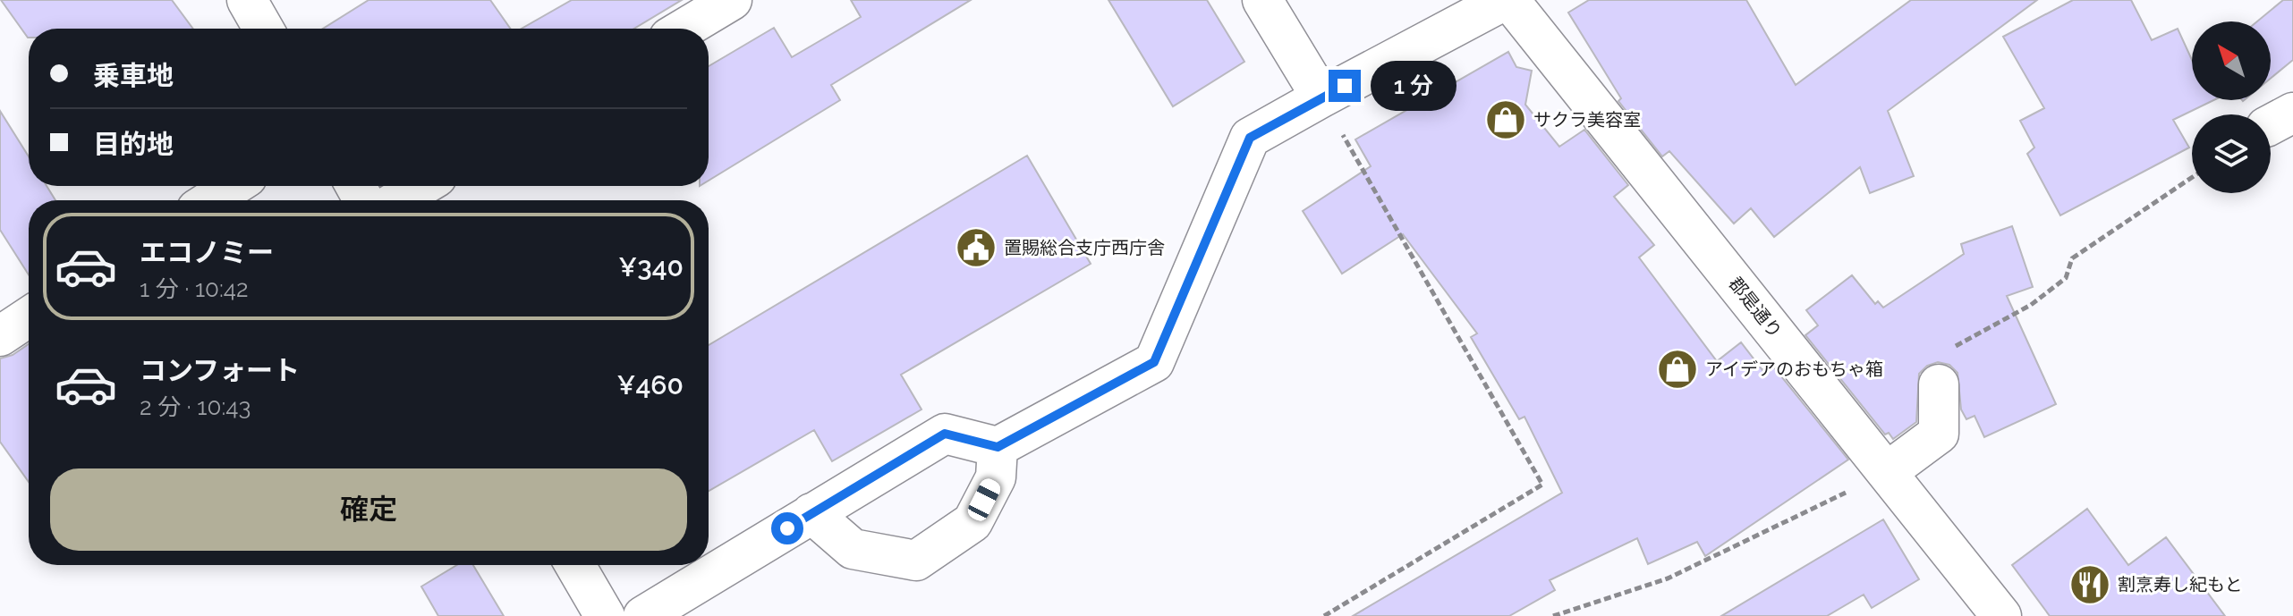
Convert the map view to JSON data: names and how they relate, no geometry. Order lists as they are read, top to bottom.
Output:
{
  "streets": {
    "street": ["郡是通り"]
  },
  "places": {
    "shop": ["サクラ美容室", "アイデアのおもちゃ箱"],
    "public building": ["置賜総合支庁西庁舎"],
    "restaurant": ["割烹寿し紀もと"]
  },
  "north": "top left",
  "page": {
    "banner": ["乗車地", "目的地"],
    "bubble": "1 分",
    "list": [
      {
        "name": "エコノミー",
        "note": "1 分 · 10:42",
        "value": "¥340"
      },
      {
        "name": "コンフォート",
        "note": "2 分 · 10:43",
        "value": "¥460"
      }
    ],
    "buttons": "確定"
  }
}
